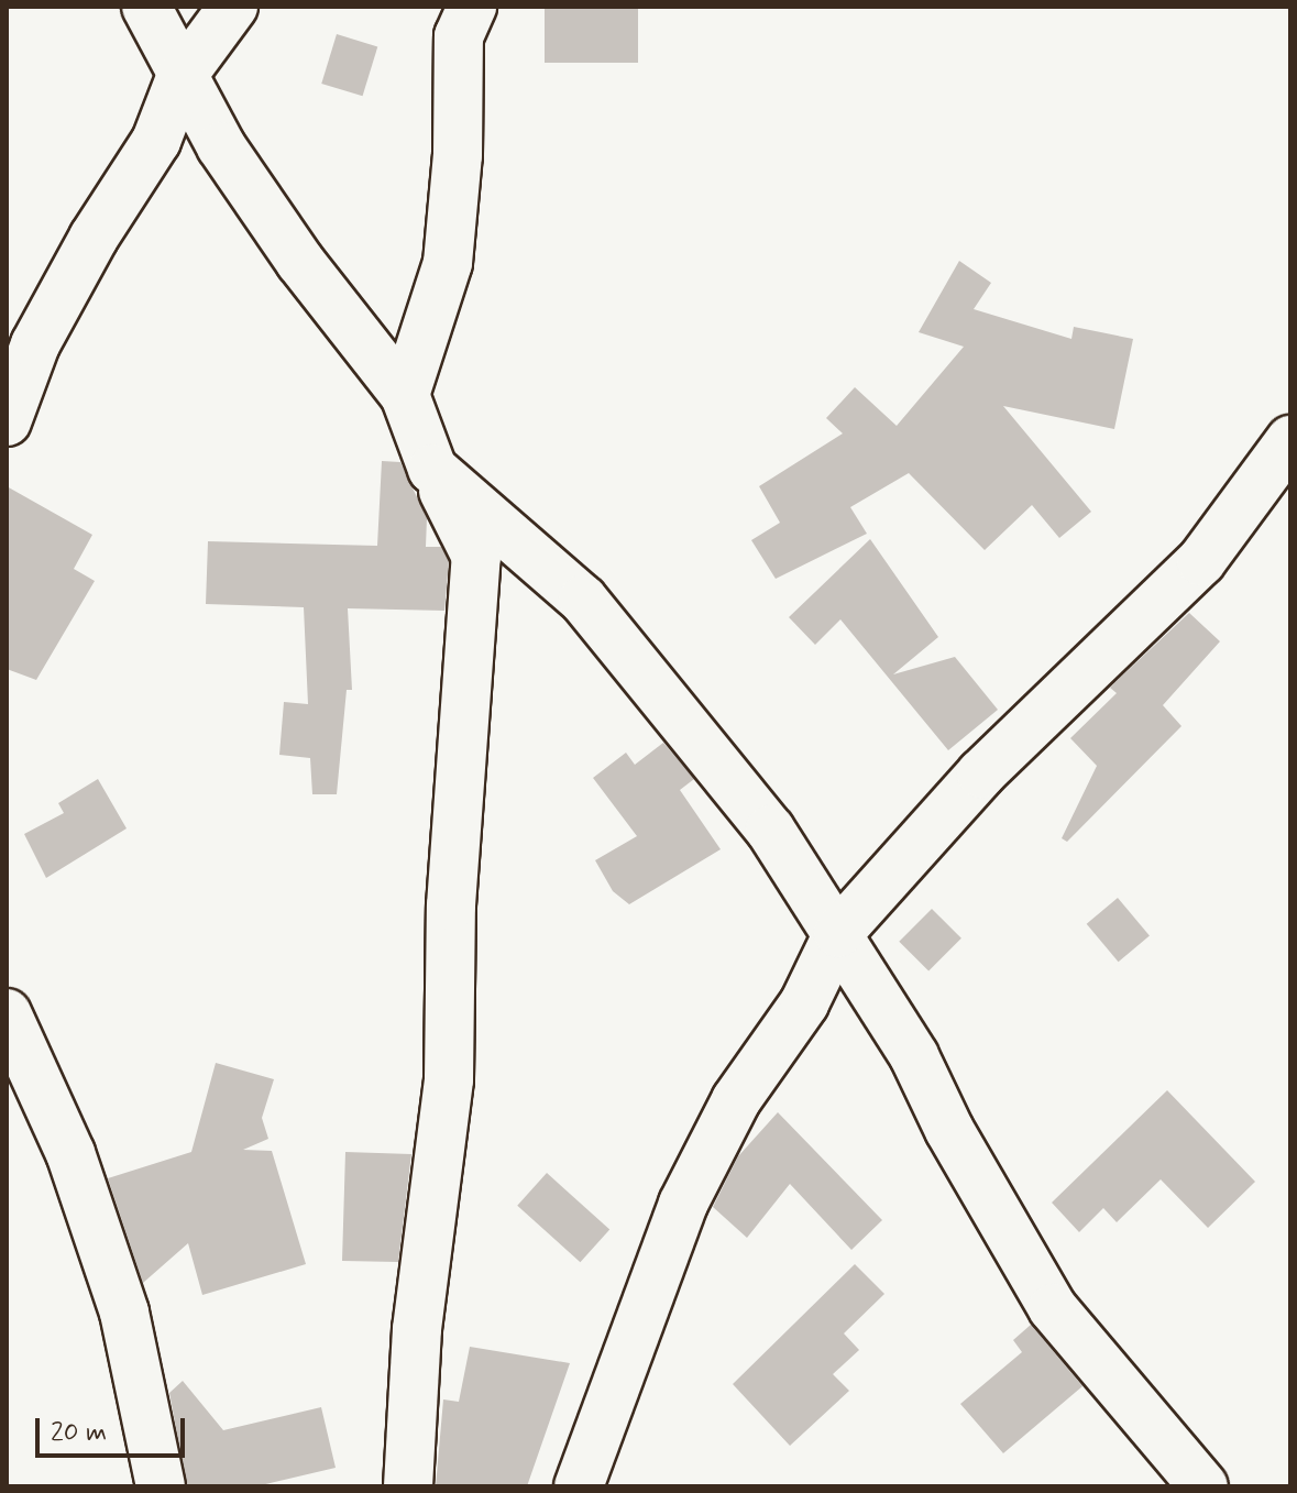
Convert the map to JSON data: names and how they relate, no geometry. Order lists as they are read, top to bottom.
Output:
{
  "scale_bar": "20 m"
}
